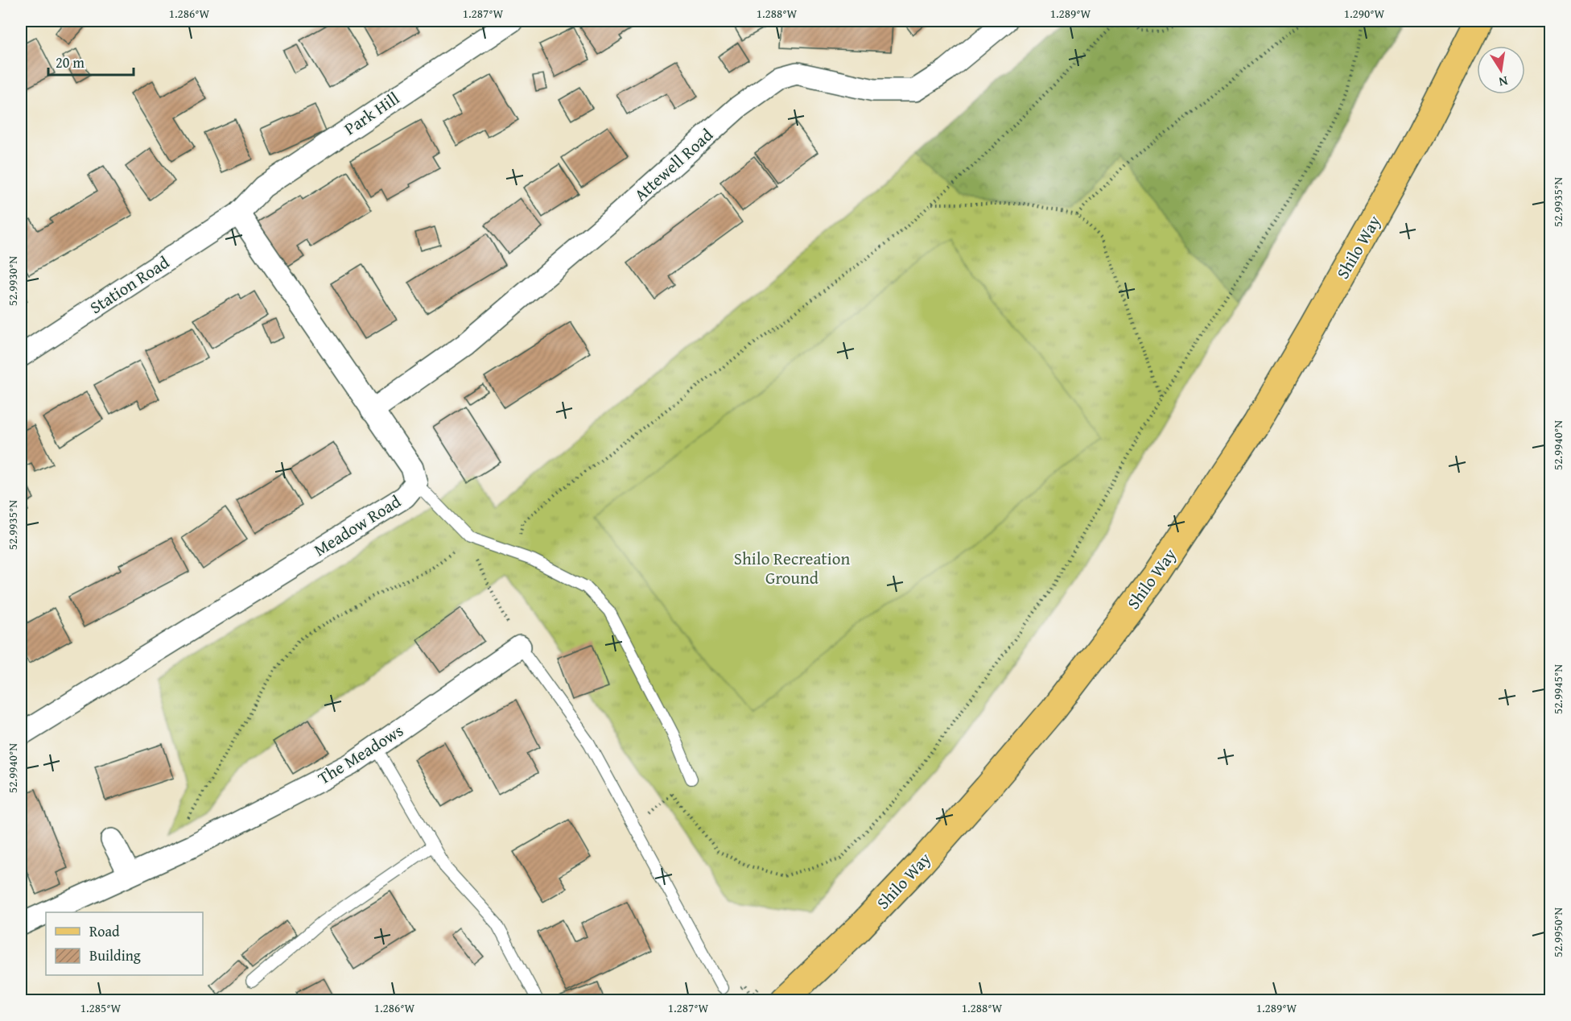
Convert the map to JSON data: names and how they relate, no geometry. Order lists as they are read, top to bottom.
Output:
{
  "streets": {
    "main road": ["Shilo Way"],
    "street": [
      "Park Hill",
      "Attewell Road",
      "Station Road",
      "Meadow Road",
      "The Meadows"
    ]
  },
  "crossings": [
    ["Park Hill", "Station Road"],
    ["Park Hill", "Meadow Road"],
    ["Attewell Road", "Meadow Road"],
    ["Station Road", "Meadow Road"]
  ],
  "parks": ["Shilo Recreation Ground"],
  "legend": ["Road", "Building"],
  "scale_bar": "20 m",
  "north": "bottom",
  "coordinates": [
    "1.286°W",
    "1.287°W",
    "1.288°W",
    "1.289°W",
    "1.290°W",
    "52.9935°N",
    "52.9930°N",
    "52.9940°N",
    "52.9945°N",
    "52.9950°N",
    "1.285°W"
  ]
}
